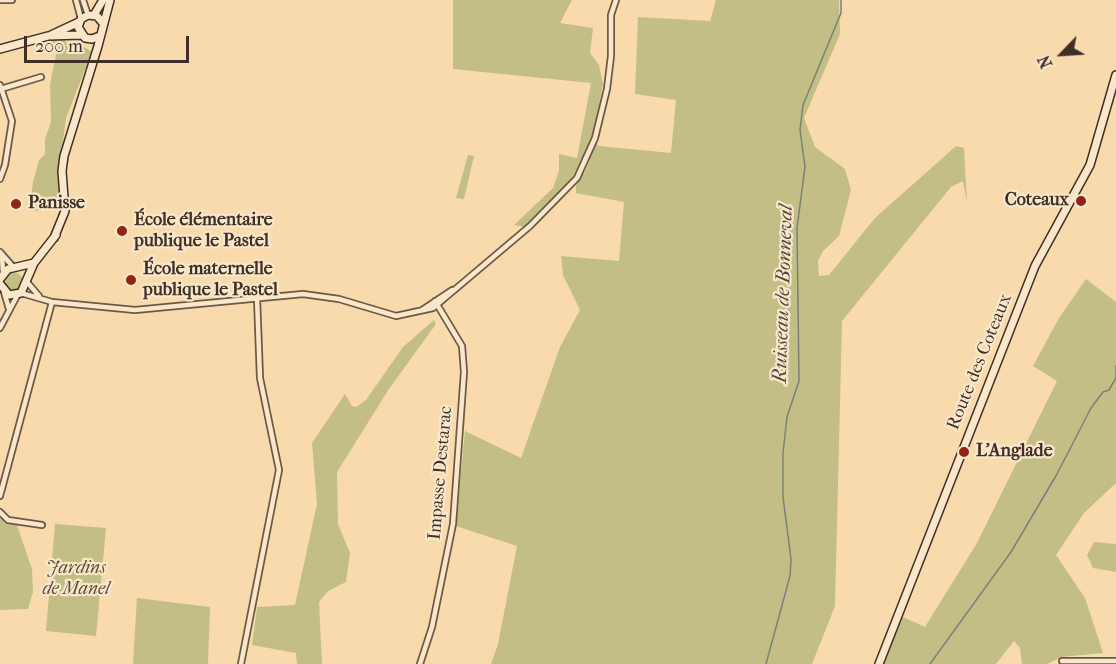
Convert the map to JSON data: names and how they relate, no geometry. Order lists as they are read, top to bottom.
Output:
{
  "streets": {
    "street": ["Route des Coteaux", "Impasse Destarac"]
  },
  "water": ["Ruisseau de Bonneval"],
  "parks": ["Jardins de Manel"],
  "places": [
    "Coteaux",
    "Panisse",
    "École élémentaire publique le Pastel",
    "École maternelle publique le Pastel",
    "L'Anglade"
  ],
  "scale_bar": "200 m",
  "north": "bottom left"
}
